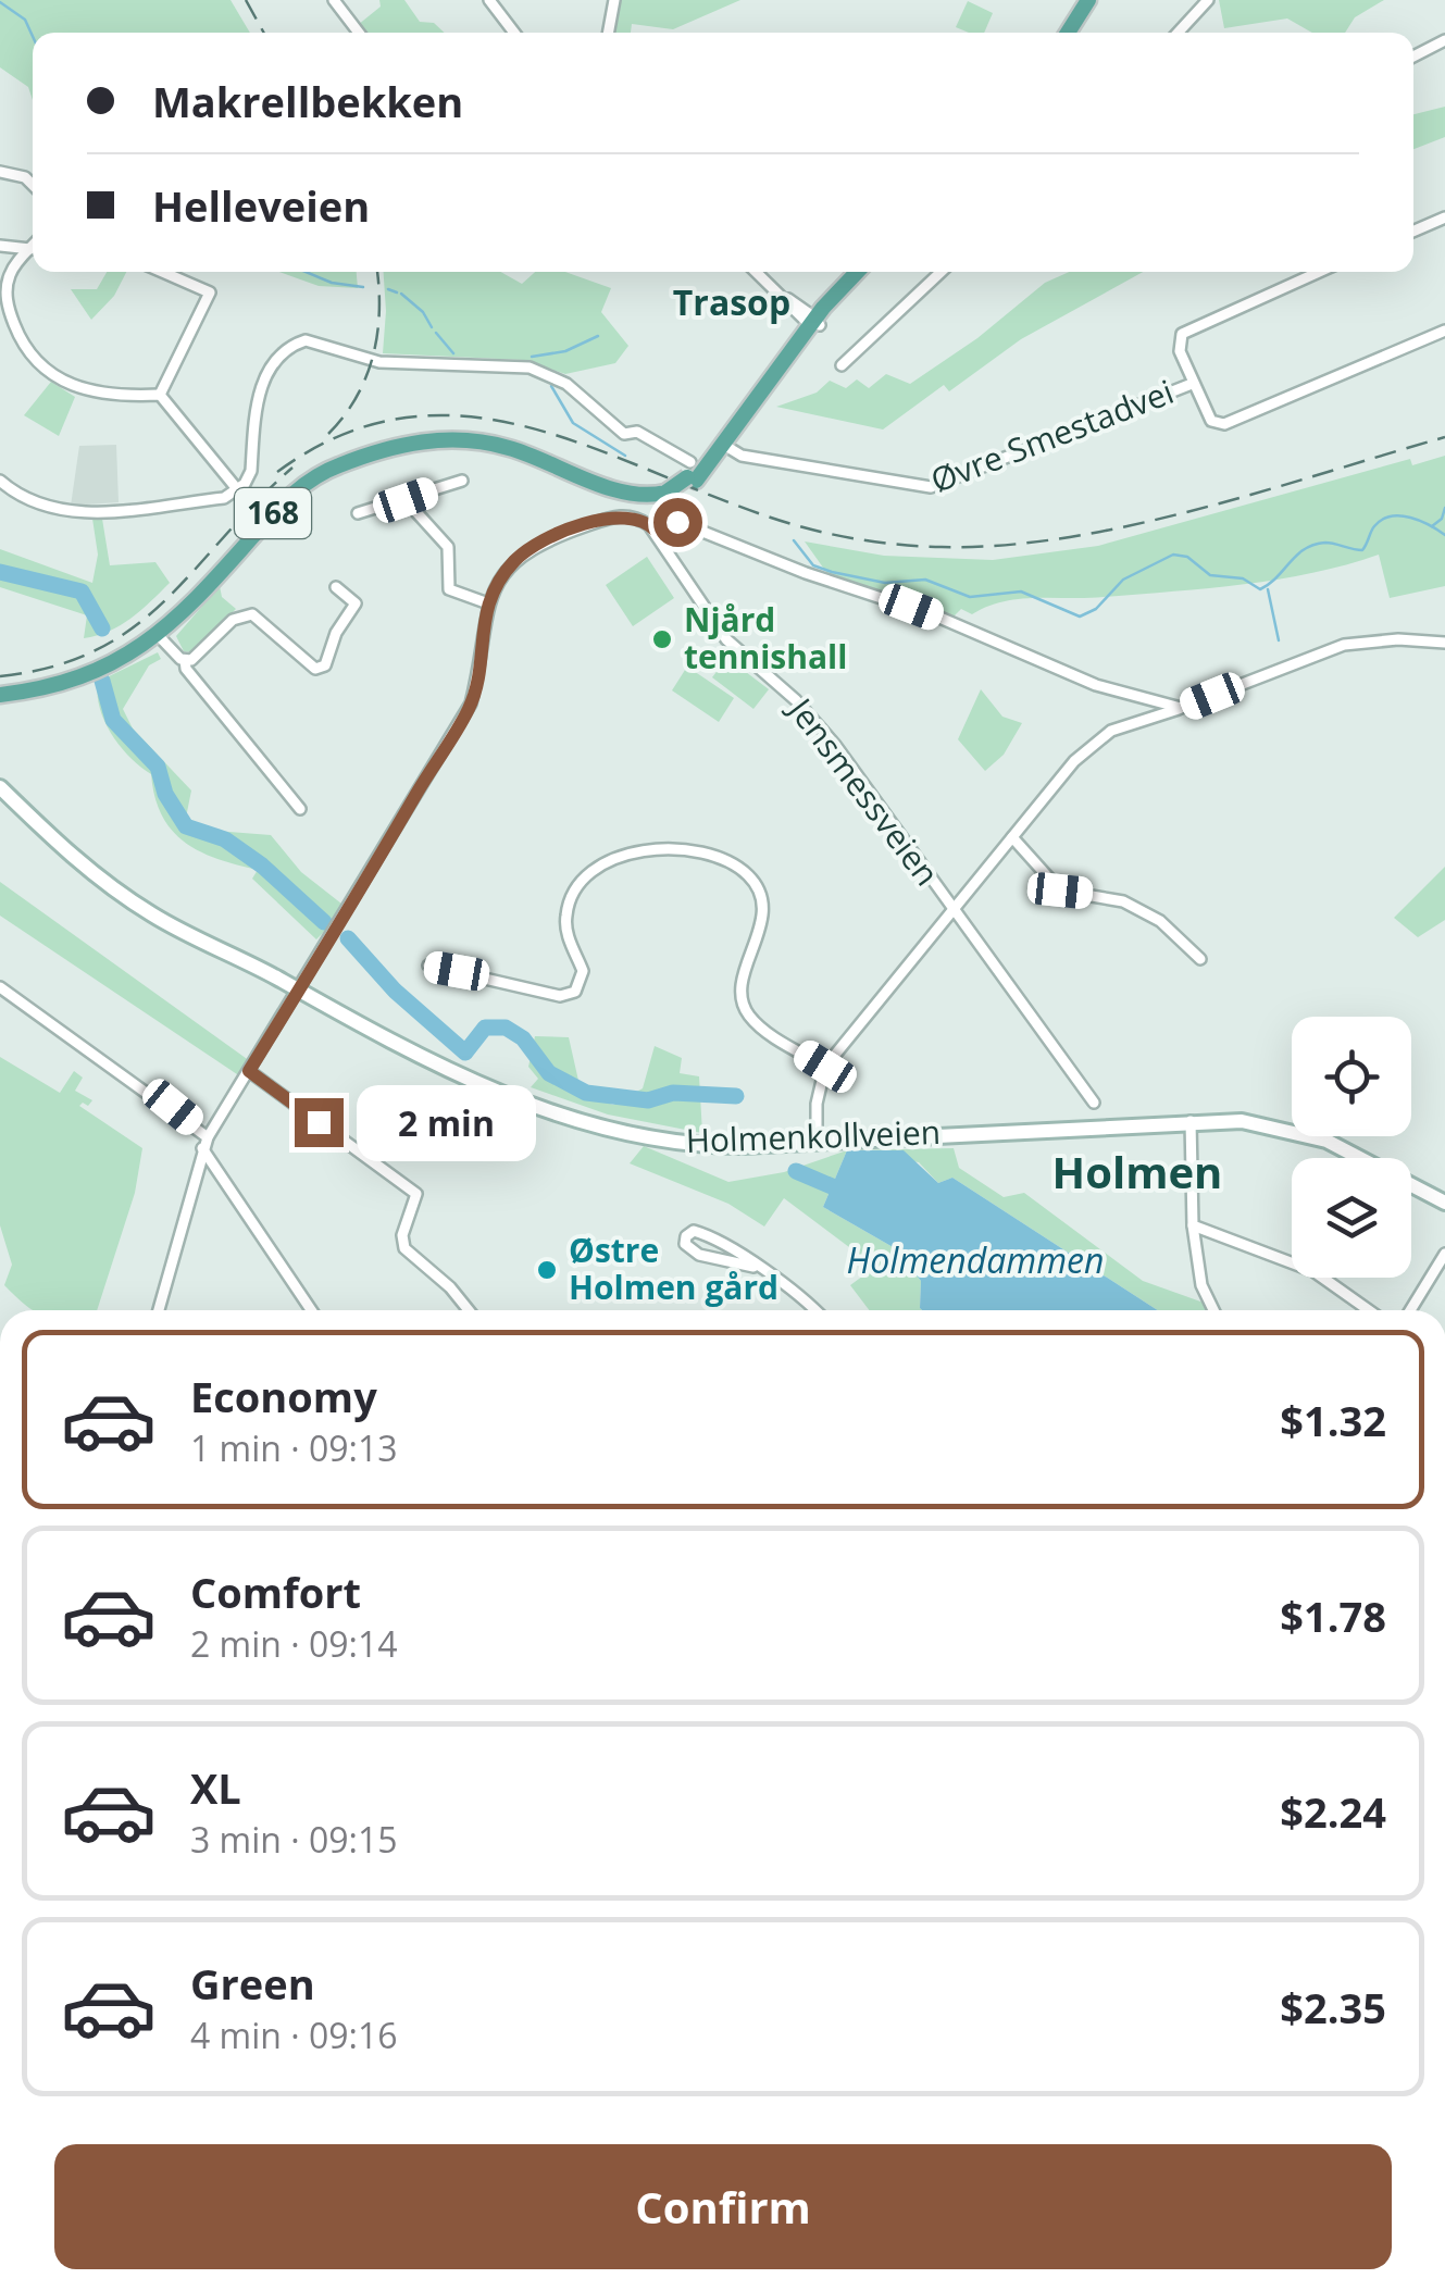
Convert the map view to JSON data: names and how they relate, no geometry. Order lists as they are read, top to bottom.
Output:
{
  "streets": {
    "main road": ["168", "Holmenkollveien"],
    "street": ["Øvre Smestadvei", "Jensmessveien"]
  },
  "crossings": [
    ["Øvre Smestadvei", "168"]
  ],
  "districts": ["Trasop", "Holmen"],
  "water": ["Holmendammen"],
  "places": ["Njård tennishall", "Østre Holmen gård"],
  "page": {
    "banner": ["Makrellbekken", "Helleveien"],
    "bubble": "2 min",
    "list": [
      {
        "name": "Economy",
        "note": "1 min · 09:13",
        "value": "$1.32"
      },
      {
        "name": "Comfort",
        "note": "2 min · 09:14",
        "value": "$1.78"
      },
      {
        "name": "XL",
        "note": "3 min · 09:15",
        "value": "$2.24"
      },
      {
        "name": "Green",
        "note": "4 min · 09:16",
        "value": "$2.35"
      }
    ],
    "buttons": "Confirm"
  }
}
